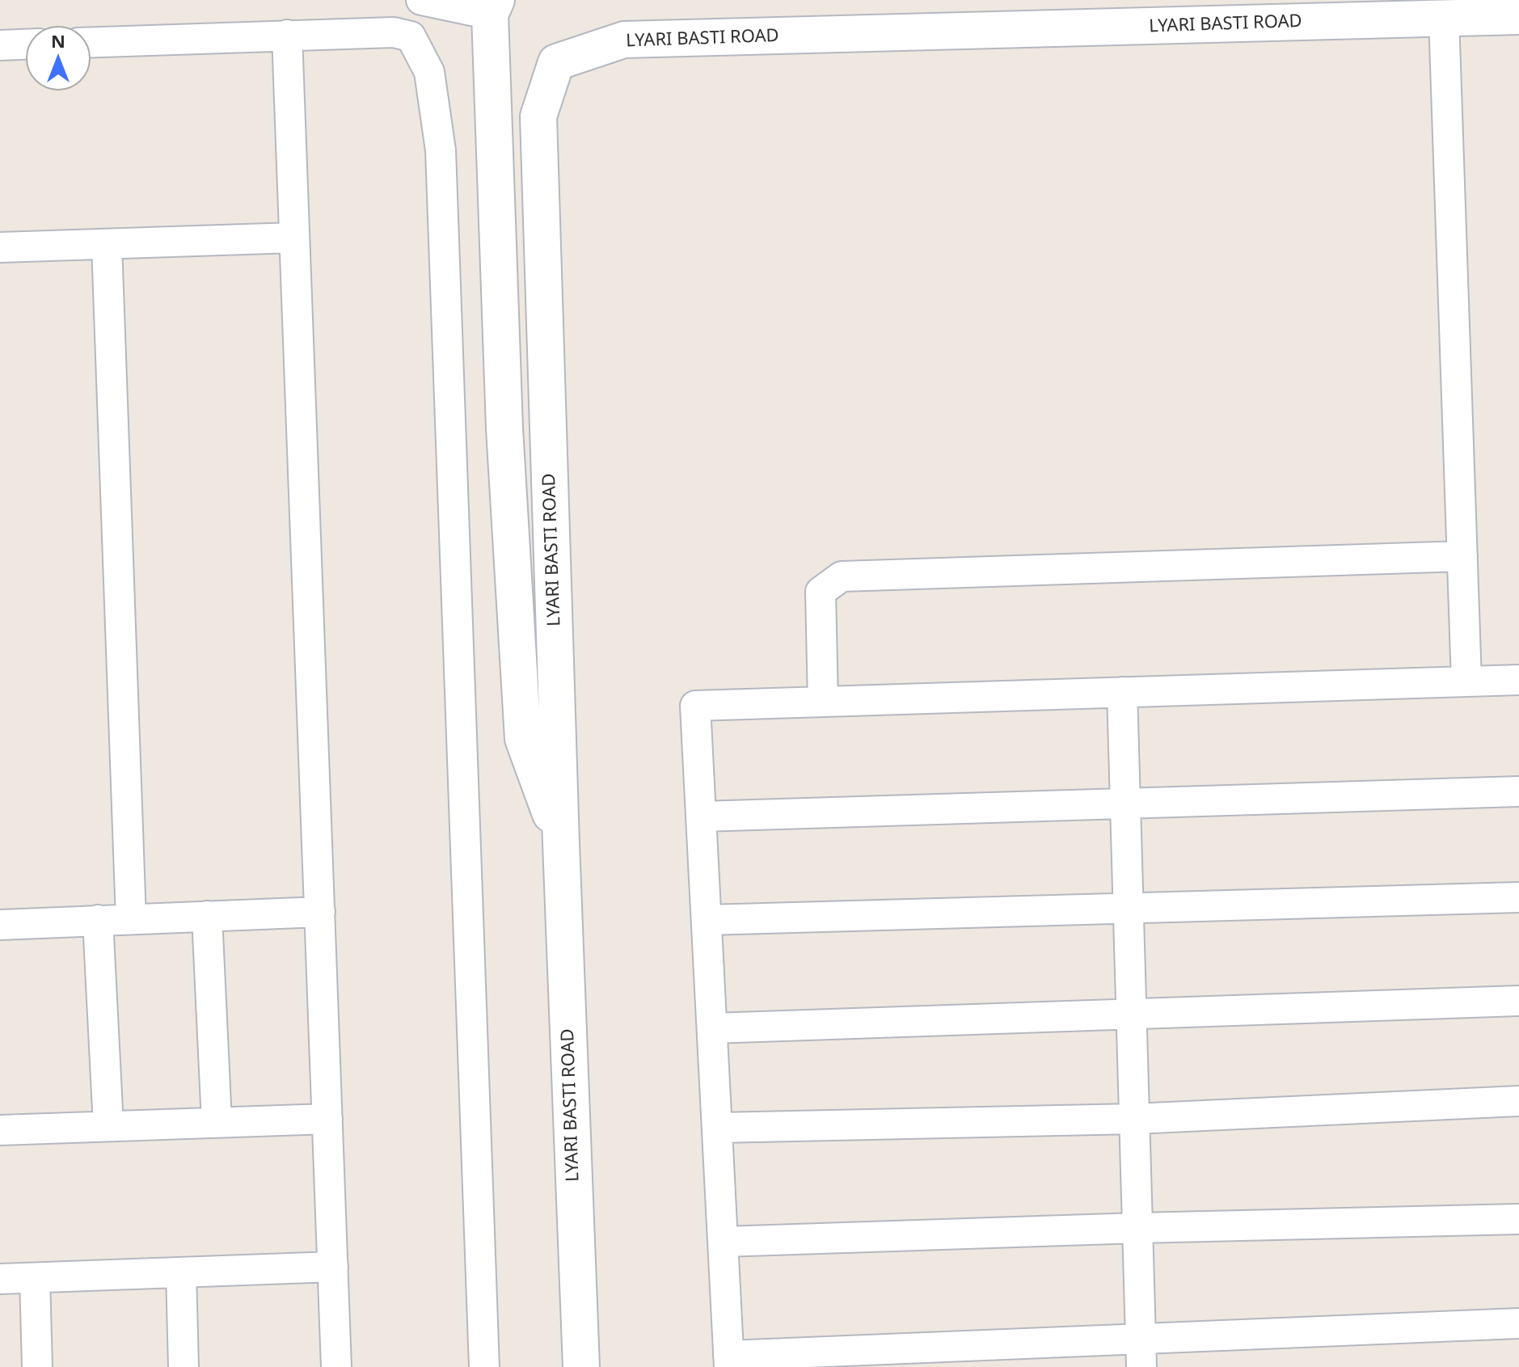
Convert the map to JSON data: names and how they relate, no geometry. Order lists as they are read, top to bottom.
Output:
{
  "streets": {
    "main road": ["LYARI BASTI ROAD"]
  },
  "north": "top"
}
